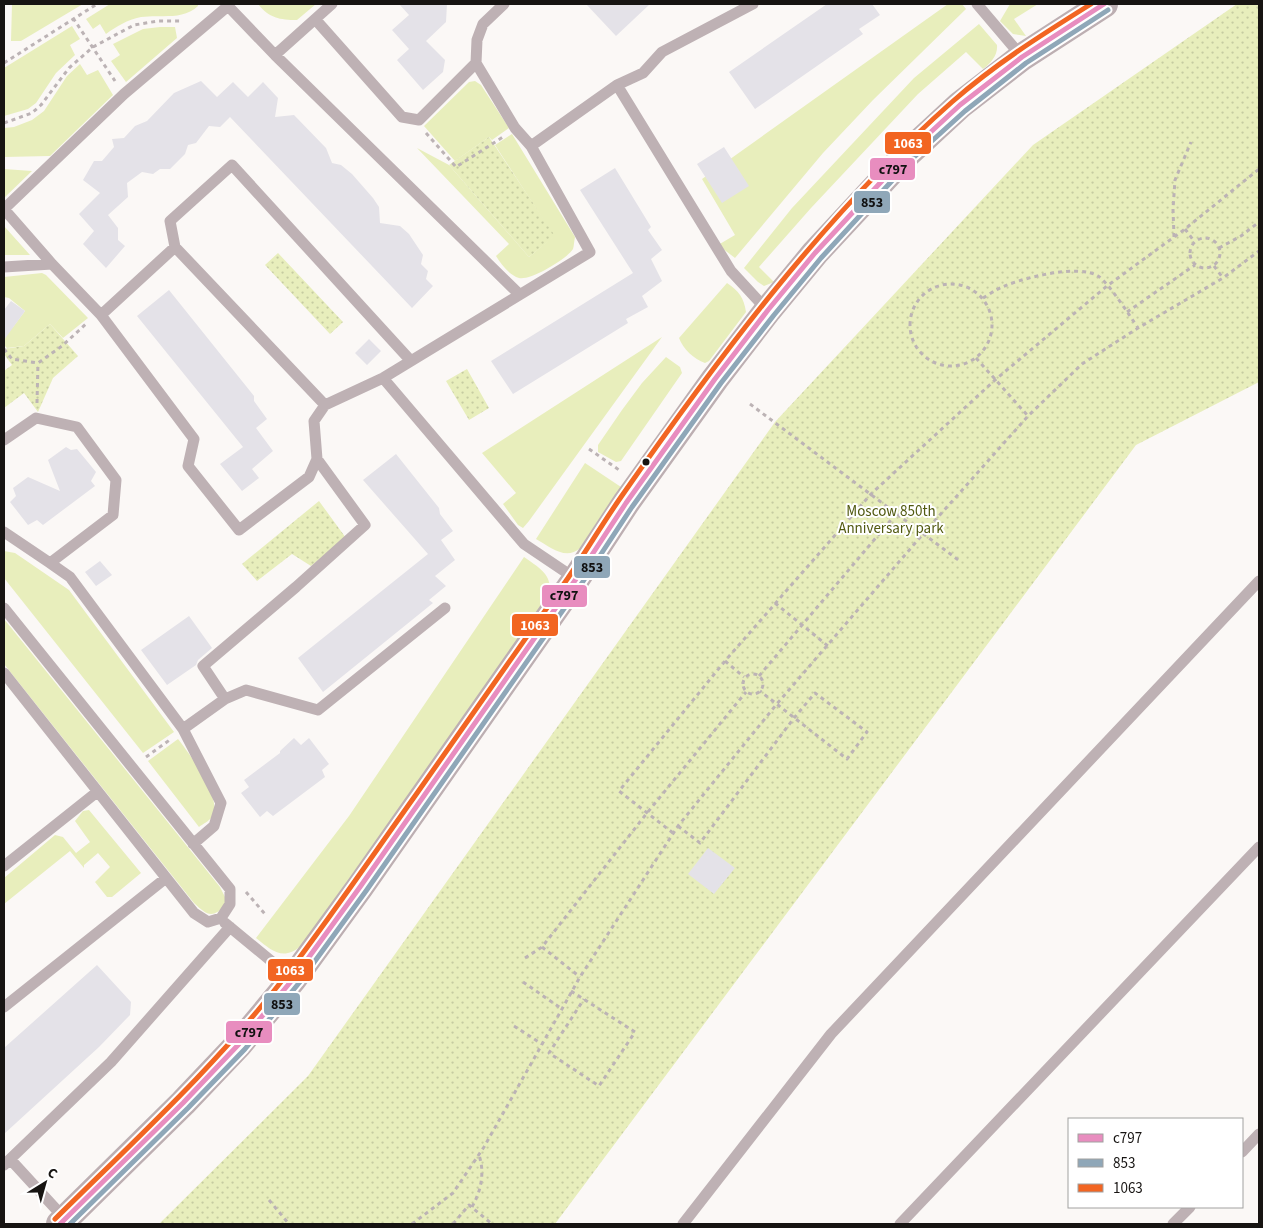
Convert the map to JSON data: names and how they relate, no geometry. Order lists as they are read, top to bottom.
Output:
{
  "parks": ["Moscow 850th Anniversary park"],
  "lines": ["transit line с797", "transit line 1063", "transit line 853"],
  "legend": ["с797", "853", "1063"],
  "north": "top right"
}
